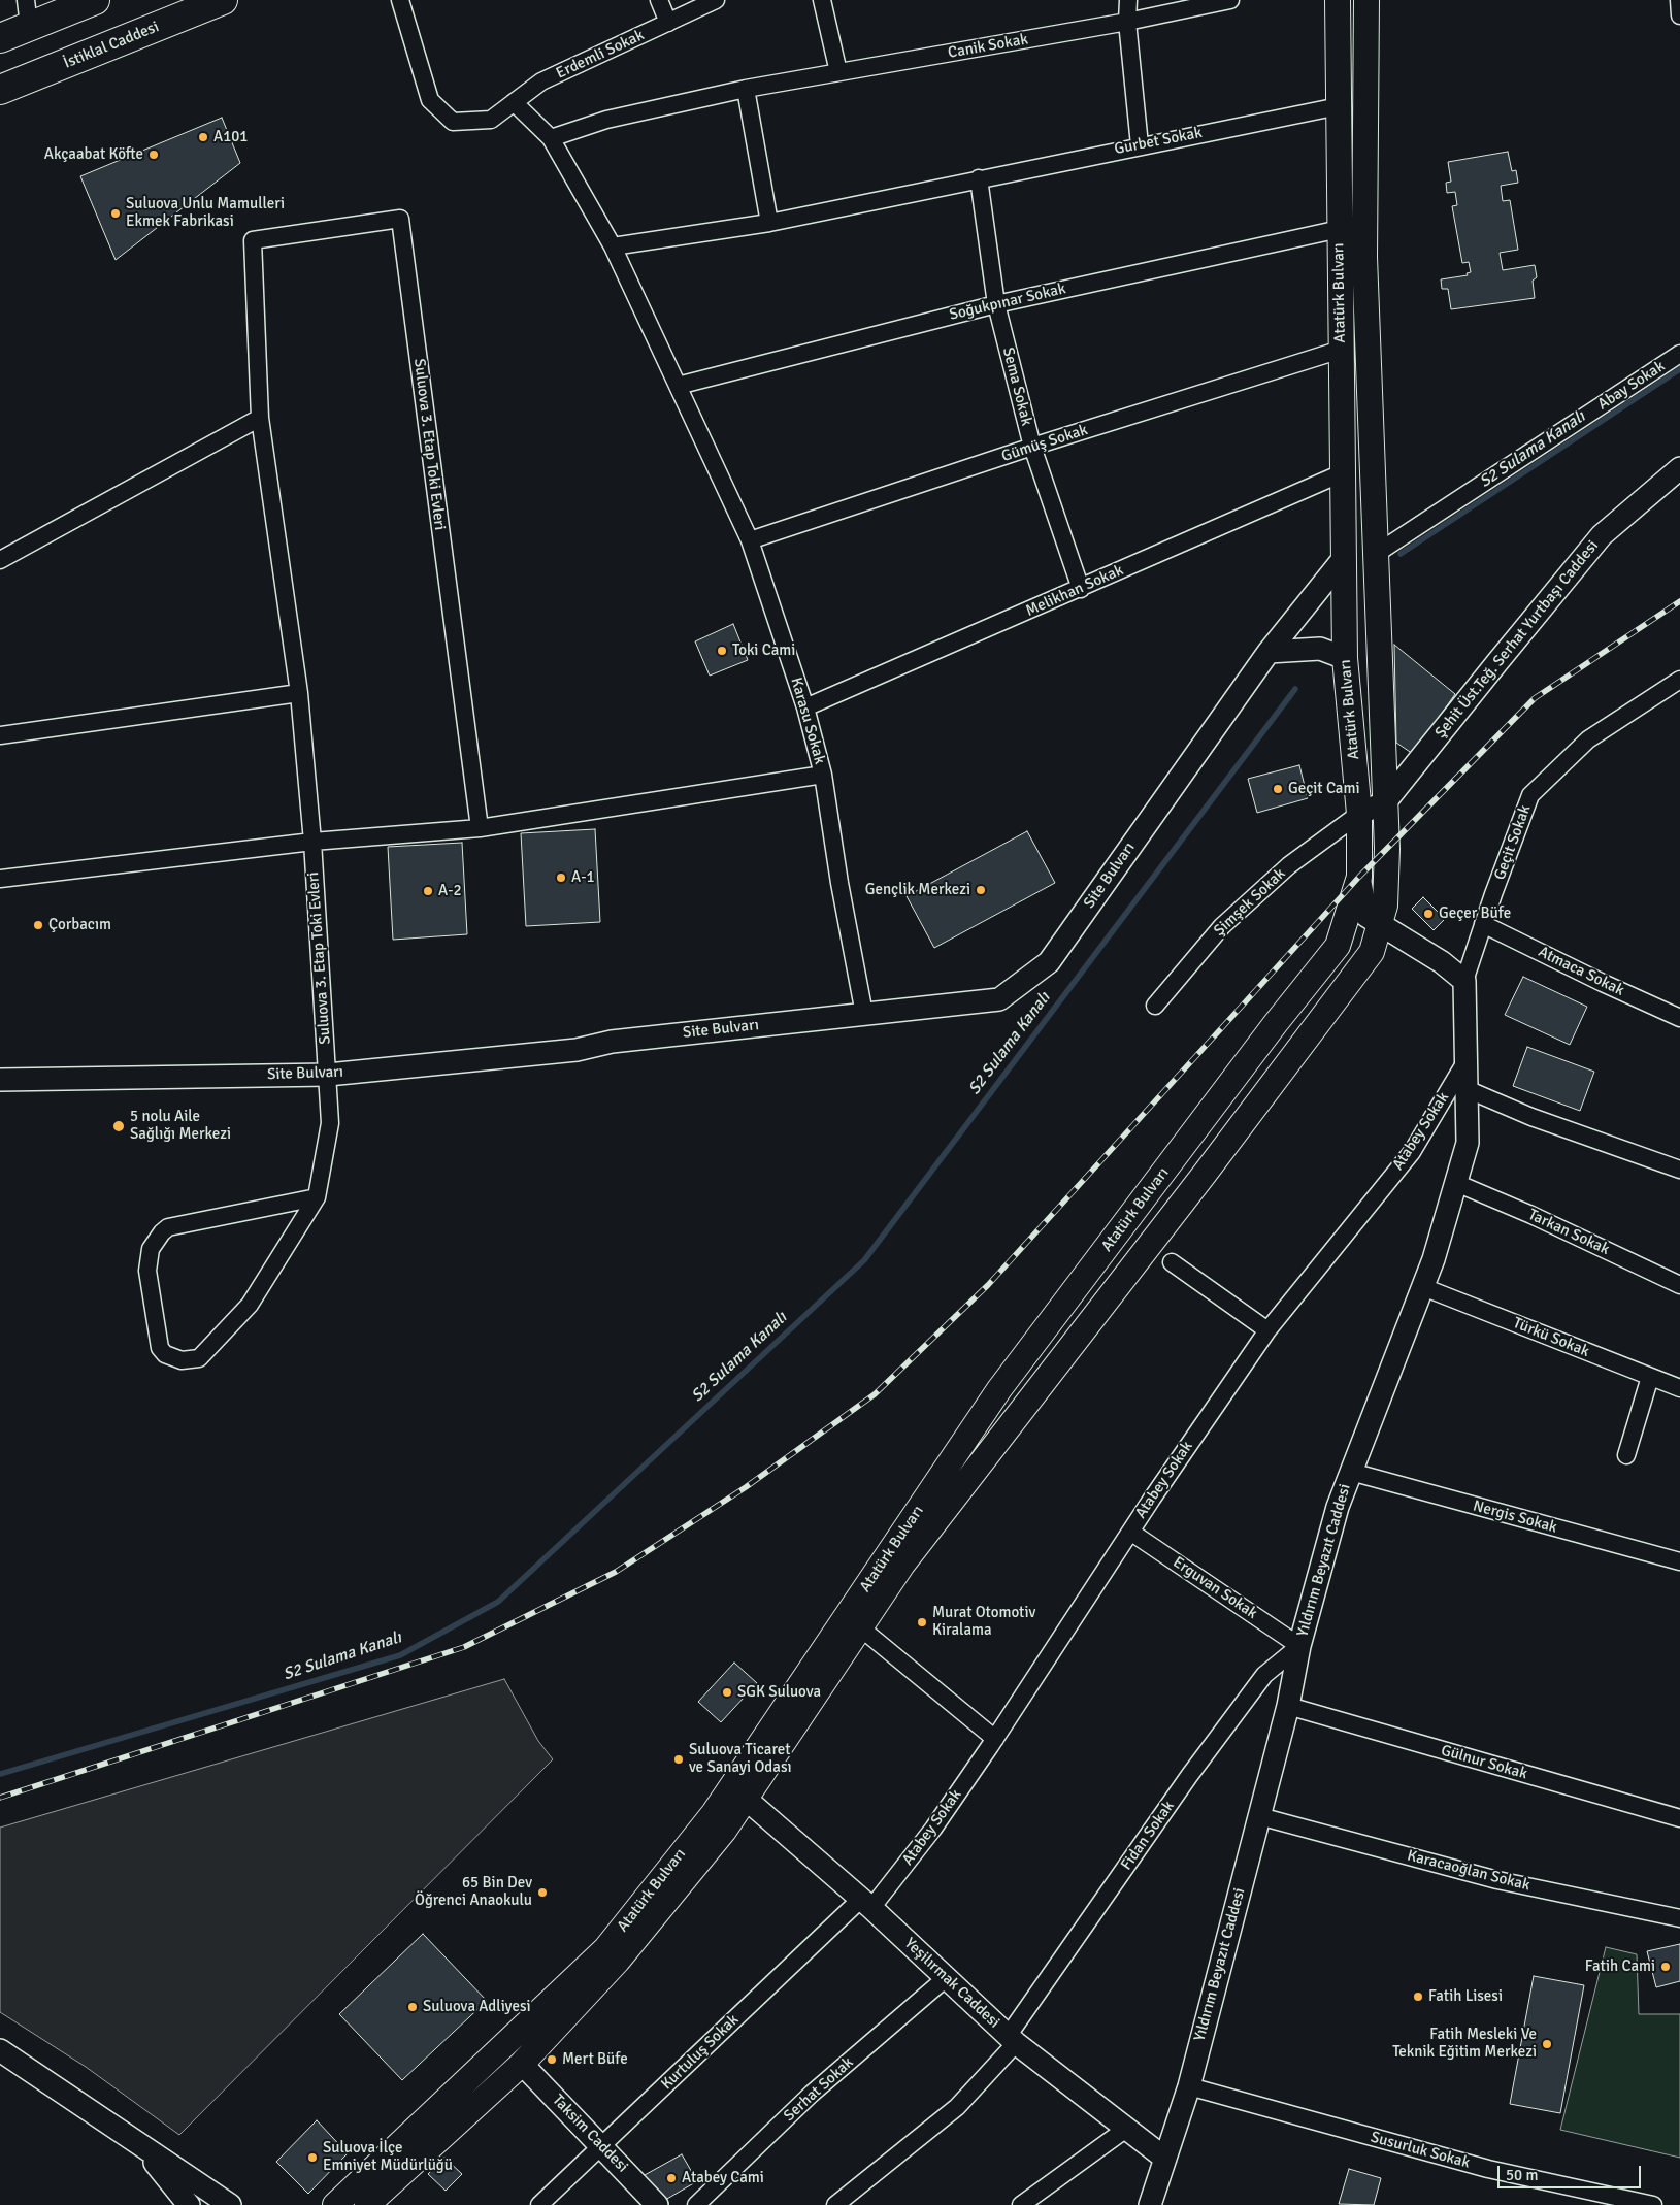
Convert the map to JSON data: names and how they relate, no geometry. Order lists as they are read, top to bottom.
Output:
{
  "streets": {
    "highway": ["İstiklal Caddesi"],
    "main road": ["Atatürk Bulvarı"],
    "street": [
      "Canik Sokak",
      "Erdemli Sokak",
      "Gurbet Sokak",
      "Soğukpınar Sokak",
      "Abay Sokak",
      "Sema Sokak",
      "Gümüş Sokak",
      "Suluova 3. Etap Toki Evleri",
      "Melikhan Sokak",
      "Şehit Üst.Teğ. Serhat Yurtbaşı Caddesi",
      "Karasu Sokak",
      "Geçit Sokak",
      "Site Bulvarı",
      "Şimşek Sokak",
      "Atmaca Sokak",
      "Atabey Sokak",
      "Tarkan Sokak",
      "Türkü Sokak",
      "Nergis Sokak",
      "Yıldırım Beyazıt Caddesi",
      "Erguvan Sokak",
      "Gülnur Sokak",
      "Fidan Sokak",
      "Karacaoğlan Sokak",
      "Yeşilırmak Caddesi",
      "Kurtuluş Sokak",
      "Serhat Sokak",
      "Taksim Caddesi",
      "Susurluk Sokak"
    ]
  },
  "crossings": [
    ["Canik Sokak", "Karasu Sokak"],
    ["Erdemli Sokak", "Karasu Sokak"],
    ["Gurbet Sokak", "Atatürk Bulvarı"],
    ["Gurbet Sokak", "Sema Sokak"],
    ["Gurbet Sokak", "Karasu Sokak"],
    ["Atatürk Bulvarı", "Soğukpınar Sokak"],
    ["Atatürk Bulvarı", "Abay Sokak"],
    ["Atatürk Bulvarı", "Gümüş Sokak"],
    ["Atatürk Bulvarı", "Melikhan Sokak"],
    ["Atatürk Bulvarı", "Şehit Üst.Teğ. Serhat Yurtbaşı Caddesi"],
    ["Atatürk Bulvarı", "Site Bulvarı"],
    ["Atatürk Bulvarı", "Şimşek Sokak"],
    ["Atatürk Bulvarı", "Yeşilırmak Caddesi"],
    ["Atatürk Bulvarı", "Taksim Caddesi"],
    ["Soğukpınar Sokak", "Sema Sokak"],
    ["Soğukpınar Sokak", "Karasu Sokak"],
    ["Sema Sokak", "Gümüş Sokak"],
    ["Sema Sokak", "Melikhan Sokak"],
    ["Gümüş Sokak", "Karasu Sokak"],
    ["Suluova 3. Etap Toki Evleri", "Site Bulvarı"],
    ["Melikhan Sokak", "Karasu Sokak"],
    ["Şehit Üst.Teğ. Serhat Yurtbaşı Caddesi", "Şimşek Sokak"],
    ["Karasu Sokak", "Site Bulvarı"],
    ["Geçit Sokak", "Atmaca Sokak"],
    ["Geçit Sokak", "Yıldırım Beyazıt Caddesi"],
    ["Atabey Sokak", "Yıldırım Beyazıt Caddesi"],
    ["Atabey Sokak", "Erguvan Sokak"],
    ["Atabey Sokak", "Yeşilırmak Caddesi"],
    ["Atabey Sokak", "Kurtuluş Sokak"],
    ["Tarkan Sokak", "Yıldırım Beyazıt Caddesi"],
    ["Türkü Sokak", "Yıldırım Beyazıt Caddesi"],
    ["Nergis Sokak", "Yıldırım Beyazıt Caddesi"],
    ["Yıldırım Beyazıt Caddesi", "Erguvan Sokak"],
    ["Yıldırım Beyazıt Caddesi", "Gülnur Sokak"],
    ["Yıldırım Beyazıt Caddesi", "Fidan Sokak"],
    ["Yıldırım Beyazıt Caddesi", "Karacaoğlan Sokak"],
    ["Yıldırım Beyazıt Caddesi", "Yeşilırmak Caddesi"],
    ["Yıldırım Beyazıt Caddesi", "Susurluk Sokak"],
    ["Erguvan Sokak", "Fidan Sokak"],
    ["Fidan Sokak", "Yeşilırmak Caddesi"],
    ["Yeşilırmak Caddesi", "Kurtuluş Sokak"],
    ["Yeşilırmak Caddesi", "Serhat Sokak"],
    ["Kurtuluş Sokak", "Taksim Caddesi"]
  ],
  "water": ["S2 Sulama Kanalı"],
  "places": [
    "A101",
    "Akçaabat Köfte",
    "Suluova Unlu Mamulleri Ekmek Fabrikasi",
    "Toki Cami",
    "Geçit Cami",
    "A-1",
    "Gençlik Merkezi",
    "A-2",
    "Geçer Büfe",
    "Çorbacım",
    "5 nolu Aile Sağlığı Merkezi",
    "Murat Otomotiv Kiralama",
    "SGK Suluova",
    "Suluova Ticaret ve Sanayi Odası",
    "65 Bin Dev Öğrenci Anaokulu",
    "Fatih Cami",
    "Fatih Lisesi",
    "Suluova Adliyesi",
    "Fatih Mesleki Ve Teknik Eğitim Merkezi",
    "Mert Büfe",
    "Suluova İlçe Emniyet Müdürlüğü",
    "Atabey Cami"
  ],
  "scale_bar": "50 m"
}
